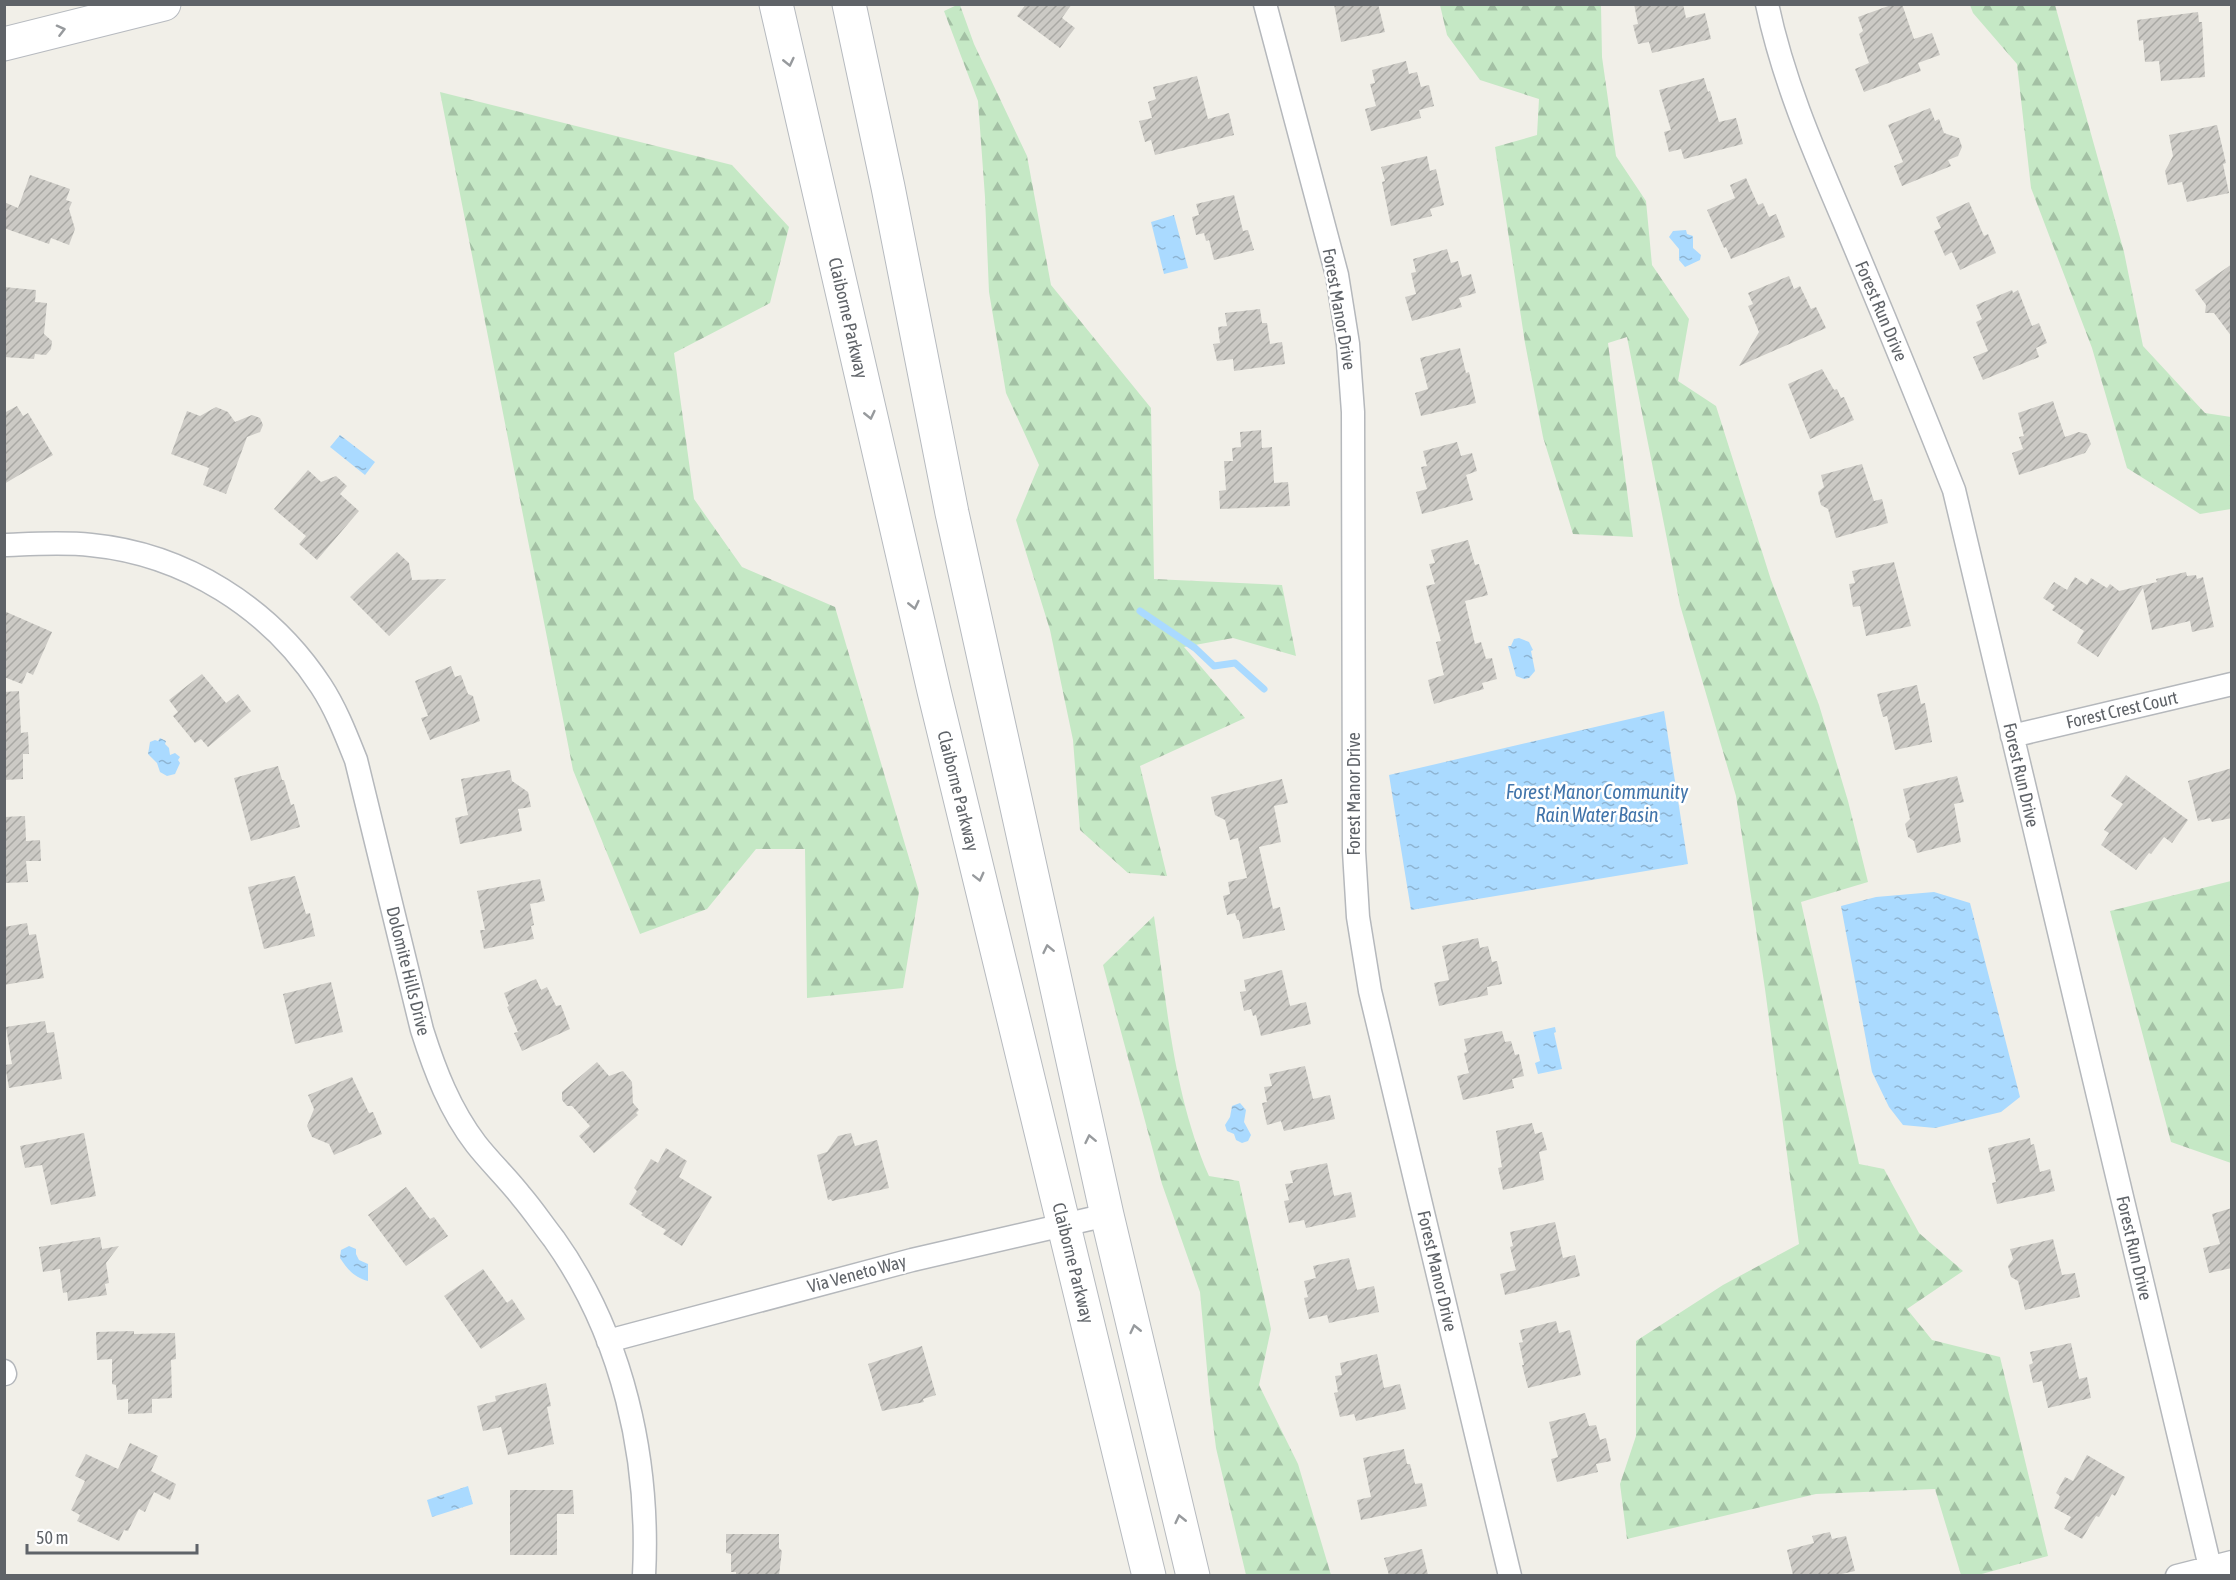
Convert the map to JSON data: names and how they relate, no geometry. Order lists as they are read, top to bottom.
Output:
{
  "streets": {
    "main road": ["Claiborne Parkway"],
    "street": [
      "Forest Manor Drive",
      "Forest Run Drive",
      "Forest Crest Court",
      "Dolomite Hills Drive",
      "Via Veneto Way"
    ]
  },
  "crossings": [
    ["Forest Run Drive", "Forest Crest Court"],
    ["Claiborne Parkway", "Via Veneto Way"],
    ["Dolomite Hills Drive", "Via Veneto Way"]
  ],
  "water": ["Forest Manor Community Rain Water Basin"],
  "scale_bar": "50 m"
}
